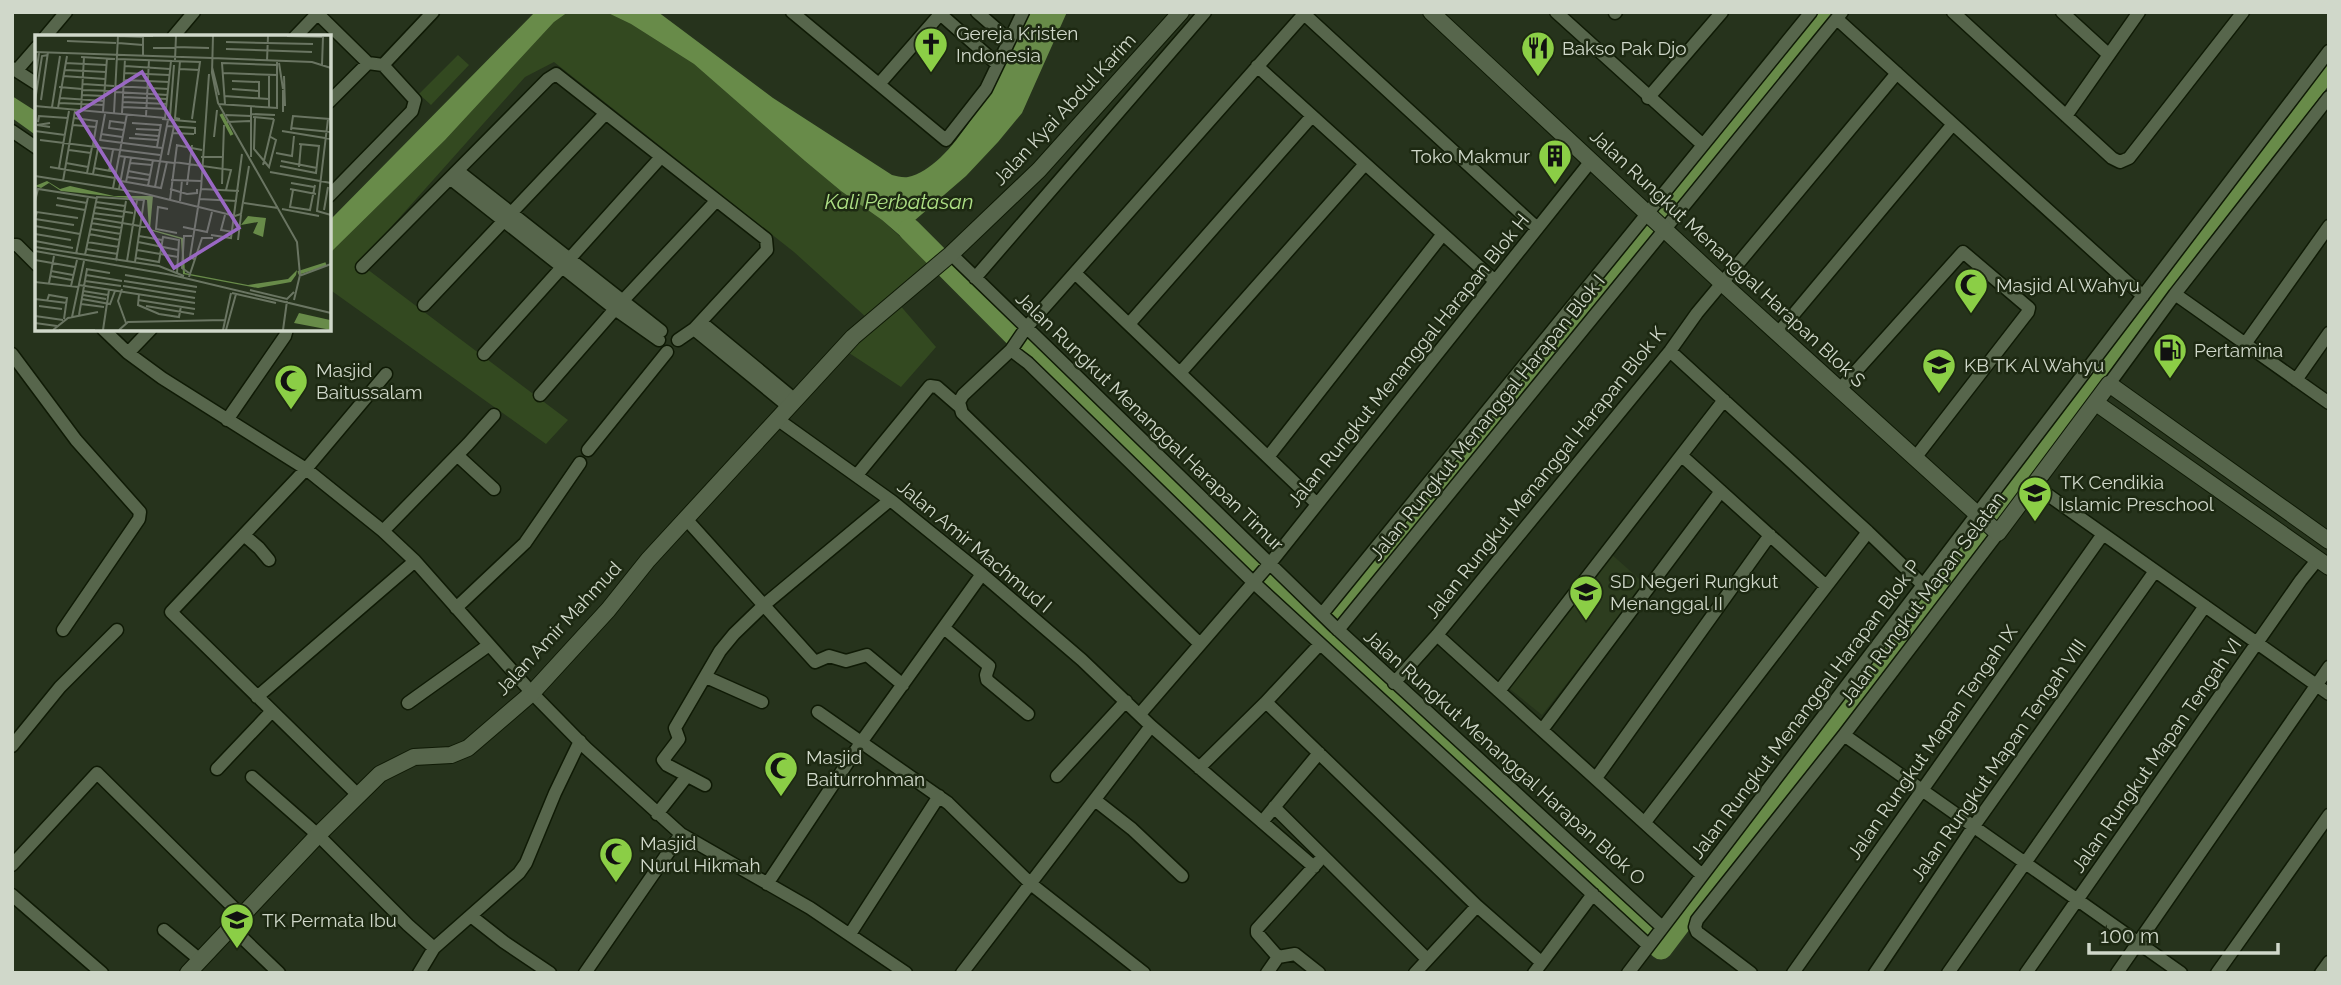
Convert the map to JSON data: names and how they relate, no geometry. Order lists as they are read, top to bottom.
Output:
{
  "streets": {
    "street": [
      "Jalan Kyai Abdul Karim",
      "Jalan Rungkut Menanggal Harapan Blok S",
      "Jalan Rungkut Menanggal Harapan Blok H",
      "Jalan Rungkut Menanggal Harapan Blok I",
      "Jalan Rungkut Menanggal Harapan Timur",
      "Jalan Rungkut Menanggal Harapan Blok K",
      "Jalan Amir Machmud I",
      "Jalan Rungkut Mapan Selatan",
      "Jalan Amir Mahmud",
      "Jalan Rungkut Menanggal Harapan Blok P",
      "Jalan Rungkut Mapan Tengah IX",
      "Jalan Rungkut Mapan Tengah VI",
      "Jalan Rungkut Menanggal Harapan Blok O",
      "Jalan Rungkut Mapan Tengah VIII"
    ]
  },
  "crossings": [
    ["Jalan Kyai Abdul Karim", "Jalan Rungkut Menanggal Harapan Timur"],
    ["Jalan Kyai Abdul Karim", "Jalan Amir Mahmud"],
    ["Jalan Rungkut Menanggal Harapan Blok S", "Jalan Rungkut Menanggal Harapan Blok H"],
    ["Jalan Rungkut Menanggal Harapan Blok S", "Jalan Rungkut Menanggal Harapan Blok I"],
    ["Jalan Rungkut Menanggal Harapan Blok S", "Jalan Rungkut Menanggal Harapan Blok K"],
    ["Jalan Rungkut Menanggal Harapan Blok S", "Jalan Rungkut Mapan Selatan"],
    ["Jalan Rungkut Menanggal Harapan Blok S", "Jalan Rungkut Menanggal Harapan Blok P"],
    ["Jalan Rungkut Menanggal Harapan Blok H", "Jalan Rungkut Menanggal Harapan Timur"],
    ["Jalan Rungkut Menanggal Harapan Blok H", "Jalan Amir Machmud I"],
    ["Jalan Rungkut Menanggal Harapan Blok I", "Jalan Rungkut Menanggal Harapan Timur"],
    ["Jalan Rungkut Menanggal Harapan Blok I", "Jalan Rungkut Menanggal Harapan Blok O"],
    ["Jalan Rungkut Menanggal Harapan Timur", "Jalan Amir Mahmud"],
    ["Jalan Rungkut Menanggal Harapan Timur", "Jalan Rungkut Menanggal Harapan Blok O"],
    ["Jalan Rungkut Menanggal Harapan Blok K", "Jalan Rungkut Menanggal Harapan Blok O"],
    ["Jalan Amir Machmud I", "Jalan Amir Mahmud"],
    ["Jalan Rungkut Menanggal Harapan Blok P", "Jalan Rungkut Menanggal Harapan Blok O"]
  ],
  "water": ["Kali Perbatasan"],
  "places": {
    "church": ["Gereja Kristen Indonesia"],
    "restaurant": ["Bakso Pak Djo"],
    "building": ["Toko Makmur"],
    "mosque": [
      "Masjid Al Wahyu",
      "Masjid Baitussalam",
      "Masjid Baiturrohman",
      "Masjid Nurul Hikmah"
    ],
    "fuel station": ["Pertamina"],
    "school or university": [
      "KB TK Al Wahyu",
      "TK Cendikia Islamic Preschool",
      "SD Negeri Rungkut Menanggal II",
      "TK Permata Ibu"
    ]
  },
  "scale_bar": "100 m"
}
